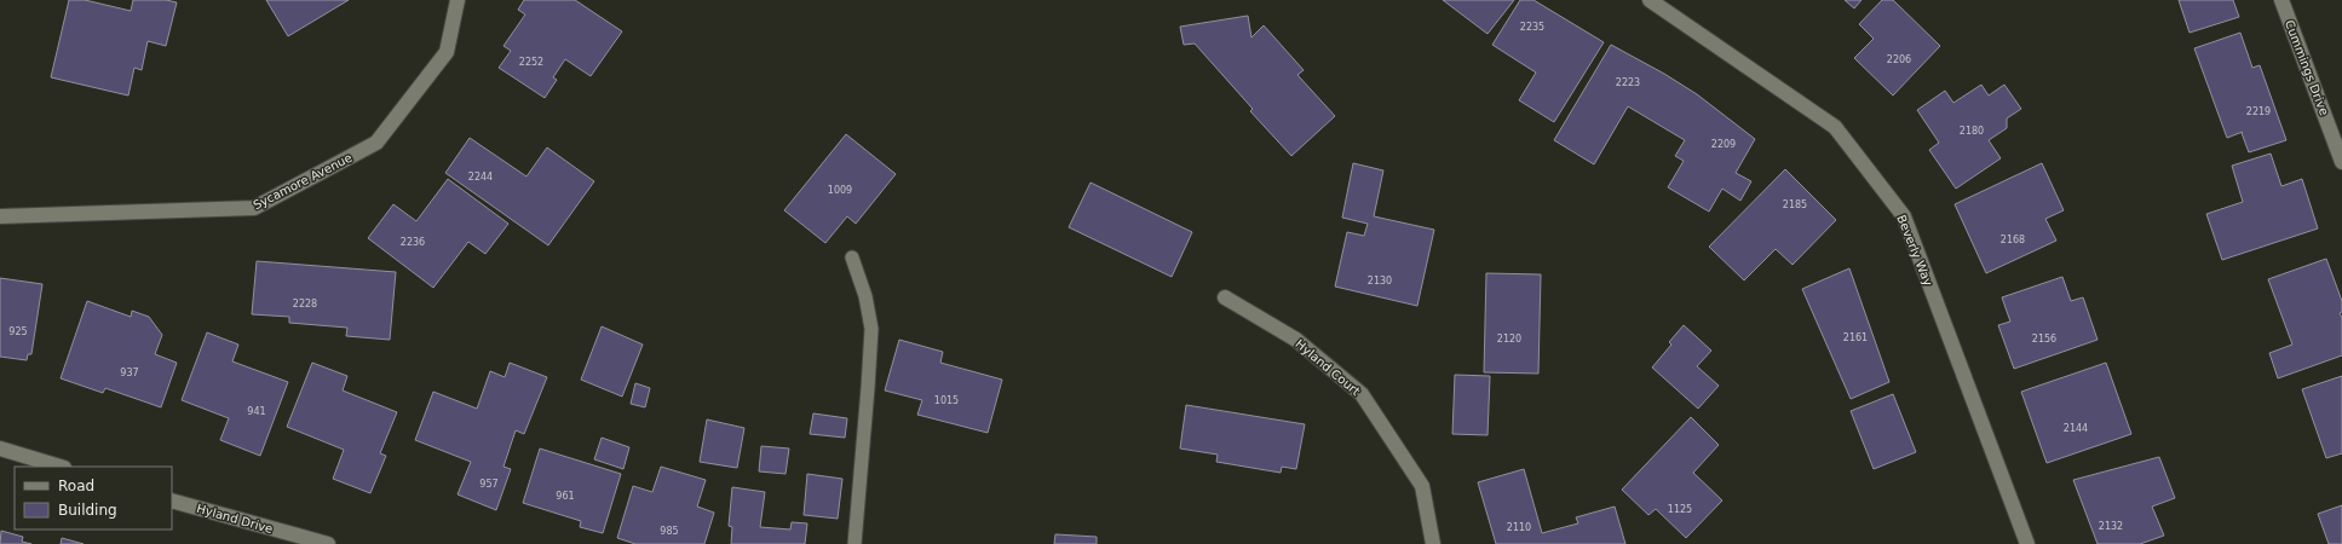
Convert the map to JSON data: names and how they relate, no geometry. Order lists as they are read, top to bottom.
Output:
{
  "streets": {
    "street": [
      "Cummings Drive",
      "Sycamore Avenue",
      "Beverly Way",
      "Hyland Court",
      "Hyland Drive"
    ]
  },
  "house_numbers": [
    "2235",
    "2206",
    "2252",
    "2223",
    "2219",
    "2180",
    "2209",
    "2244",
    "1009",
    "2185",
    "2168",
    "2236",
    "2130",
    "2228",
    "925",
    "2161",
    "2120",
    "2156",
    "937",
    "1015",
    "941",
    "2144",
    "957",
    "961",
    "1125",
    "2132",
    "2110",
    "985"
  ],
  "legend": ["Road", "Building"]
}
